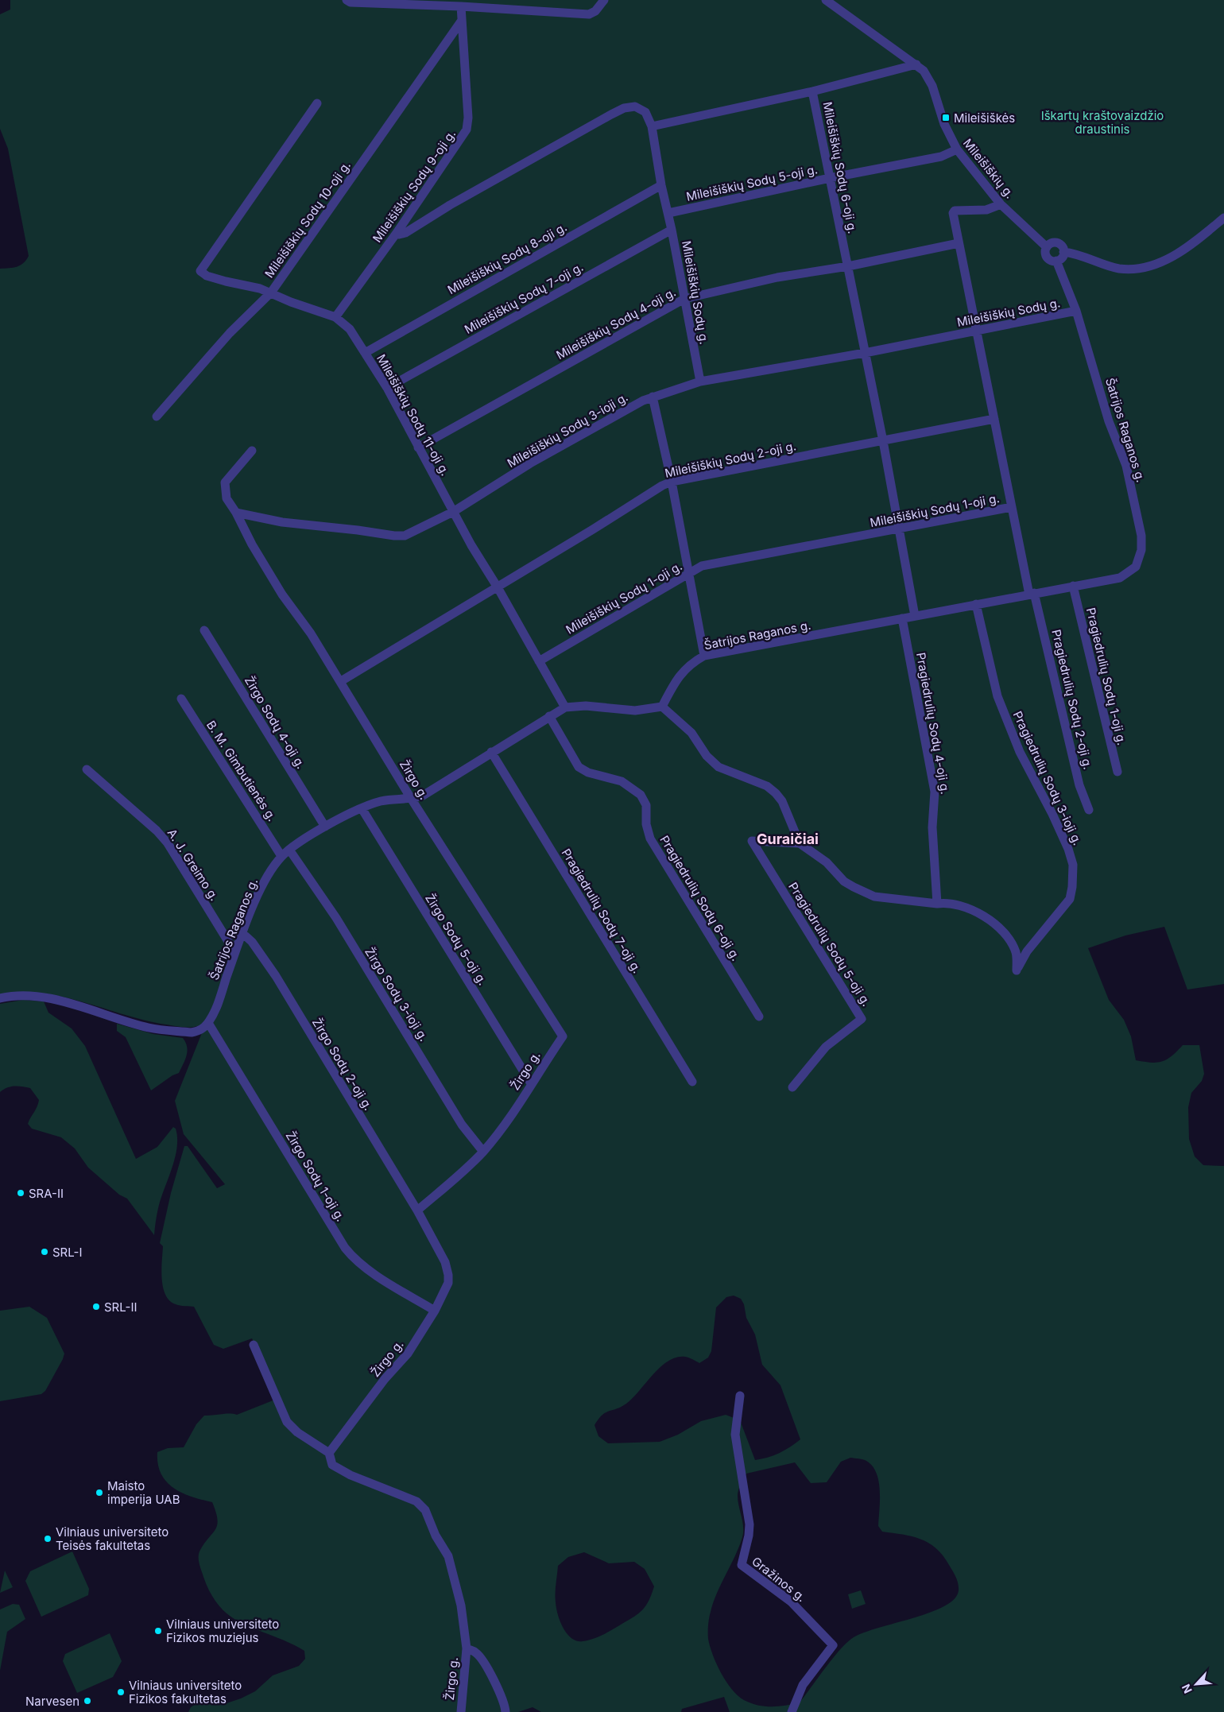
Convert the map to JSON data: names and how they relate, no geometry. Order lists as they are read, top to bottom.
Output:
{
  "streets": {
    "street": [
      "Mileišiškių Sodų 6-oji g.",
      "Mileišiškių g.",
      "Mileišiškių Sodų 5-oji g.",
      "Mileišiškių Sodų 9-oji g.",
      "Mileišiškių Sodų 10-oji g.",
      "Mileišiškių Sodų 8-oji g.",
      "Mileišiškių Sodų g.",
      "Mileišiškių Sodų 7-oji g.",
      "Mileišiškių Sodų 4-oji g.",
      "Mileišiškių Sodų 11-oji g.",
      "Mileišiškių Sodų 3-ioji g.",
      "Šatrijos Raganos g.",
      "Mileišiškių Sodų 2-oji g.",
      "Mileišiškių Sodų 1-oji g.",
      "Pragiedrulių Sodų 1-oji g.",
      "Pragiedrulių Sodų 2-oji g.",
      "Žirgo Sodų 4-oji g.",
      "Pragiedrulių Sodų 4-oji g.",
      "B. M. Gimbutienės g.",
      "Pragiedrulių Sodų 3-ioji g.",
      "Žirgo g.",
      "A. J. Greimo g.",
      "Pragiedrulių Sodų 6-oji g.",
      "Pragiedrulių Sodų 7-oji g.",
      "Žirgo Sodų 5-oji g.",
      "Pragiedrulių Sodų 5-oji g.",
      "Žirgo Sodų 3-ioji g.",
      "Žirgo Sodų 2-oji g.",
      "Žirgo Sodų 1-oji g.",
      "Gražinos g."
    ]
  },
  "crossings": [
    ["Mileišiškių Sodų 6-oji g.", "Mileišiškių g."],
    ["Mileišiškių Sodų 6-oji g.", "Mileišiškių Sodų 5-oji g."],
    ["Mileišiškių Sodų 6-oji g.", "Mileišiškių Sodų g."],
    ["Mileišiškių Sodų 6-oji g.", "Mileišiškių Sodų 4-oji g."],
    ["Mileišiškių Sodų 6-oji g.", "Šatrijos Raganos g."],
    ["Mileišiškių Sodų 6-oji g.", "Mileišiškių Sodų 2-oji g."],
    ["Mileišiškių Sodų 6-oji g.", "Mileišiškių Sodų 1-oji g."],
    ["Mileišiškių g.", "Mileišiškių Sodų 5-oji g."],
    ["Mileišiškių g.", "Šatrijos Raganos g."],
    ["Mileišiškių g.", "Mileišiškių Sodų 1-oji g."],
    ["Mileišiškių Sodų 5-oji g.", "Mileišiškių Sodų g."],
    ["Mileišiškių Sodų 9-oji g.", "Mileišiškių Sodų 10-oji g."],
    ["Mileišiškių Sodų 9-oji g.", "Mileišiškių Sodų g."],
    ["Mileišiškių Sodų 9-oji g.", "Mileišiškių Sodų 11-oji g."],
    ["Mileišiškių Sodų 10-oji g.", "Mileišiškių Sodų 11-oji g."],
    ["Mileišiškių Sodų 8-oji g.", "Mileišiškių Sodų g."],
    ["Mileišiškių Sodų 8-oji g.", "Mileišiškių Sodų 11-oji g."],
    ["Mileišiškių Sodų g.", "Mileišiškių Sodų 7-oji g."],
    ["Mileišiškių Sodų g.", "Mileišiškių Sodų 4-oji g."],
    ["Mileišiškių Sodų g.", "Mileišiškių Sodų 3-ioji g."],
    ["Mileišiškių Sodų g.", "Šatrijos Raganos g."],
    ["Mileišiškių Sodų g.", "Mileišiškių Sodų 1-oji g."],
    ["Mileišiškių Sodų 7-oji g.", "Mileišiškių Sodų 11-oji g."],
    ["Mileišiškių Sodų 4-oji g.", "Mileišiškių Sodų 11-oji g."],
    ["Mileišiškių Sodų 4-oji g.", "Mileišiškių Sodų 1-oji g."],
    ["Mileišiškių Sodų 11-oji g.", "Mileišiškių Sodų 3-ioji g."],
    ["Mileišiškių Sodų 11-oji g.", "Šatrijos Raganos g."],
    ["Mileišiškių Sodų 11-oji g.", "Mileišiškių Sodų 2-oji g."],
    ["Mileišiškių Sodų 11-oji g.", "Mileišiškių Sodų 1-oji g."],
    ["Šatrijos Raganos g.", "Pragiedrulių Sodų 1-oji g."],
    ["Šatrijos Raganos g.", "Pragiedrulių Sodų 2-oji g."],
    ["Šatrijos Raganos g.", "Žirgo Sodų 4-oji g."],
    ["Šatrijos Raganos g.", "Pragiedrulių Sodų 4-oji g."],
    ["Šatrijos Raganos g.", "B. M. Gimbutienės g."],
    ["Šatrijos Raganos g.", "Pragiedrulių Sodų 3-ioji g."],
    ["Šatrijos Raganos g.", "Žirgo g."],
    ["Šatrijos Raganos g.", "A. J. Greimo g."],
    ["Šatrijos Raganos g.", "Pragiedrulių Sodų 6-oji g."],
    ["Šatrijos Raganos g.", "Pragiedrulių Sodų 7-oji g."],
    ["Šatrijos Raganos g.", "Žirgo Sodų 5-oji g."],
    ["Šatrijos Raganos g.", "Žirgo Sodų 3-ioji g."],
    ["Šatrijos Raganos g.", "Žirgo Sodų 2-oji g."],
    ["Šatrijos Raganos g.", "Žirgo Sodų 1-oji g."],
    ["Mileišiškių Sodų 2-oji g.", "Mileišiškių Sodų 1-oji g."],
    ["Mileišiškių Sodų 1-oji g.", "Pragiedrulių Sodų 2-oji g."],
    ["Pragiedrulių Sodų 4-oji g.", "Pragiedrulių Sodų 3-ioji g."],
    ["B. M. Gimbutienės g.", "Žirgo Sodų 3-ioji g."],
    ["Žirgo g.", "Žirgo Sodų 5-oji g."],
    ["Žirgo g.", "Žirgo Sodų 3-ioji g."],
    ["Žirgo g.", "Žirgo Sodų 2-oji g."],
    ["Žirgo g.", "Žirgo Sodų 1-oji g."]
  ],
  "districts": ["Guraičiai"],
  "parks": ["Iškartų kraštovaizdžio draustinis"],
  "places": {
    "transit": ["Mileišiškės"],
    "other": [
      "SRA-II",
      "SRL-I",
      "SRL-II",
      "Maisto imperija UAB",
      "Vilniaus universiteto Teisės fakultetas",
      "Vilniaus universiteto Fizikos muziejus",
      "Vilniaus universiteto Fizikos fakultetas",
      "Narvesen"
    ]
  },
  "north": "bottom left"
}
